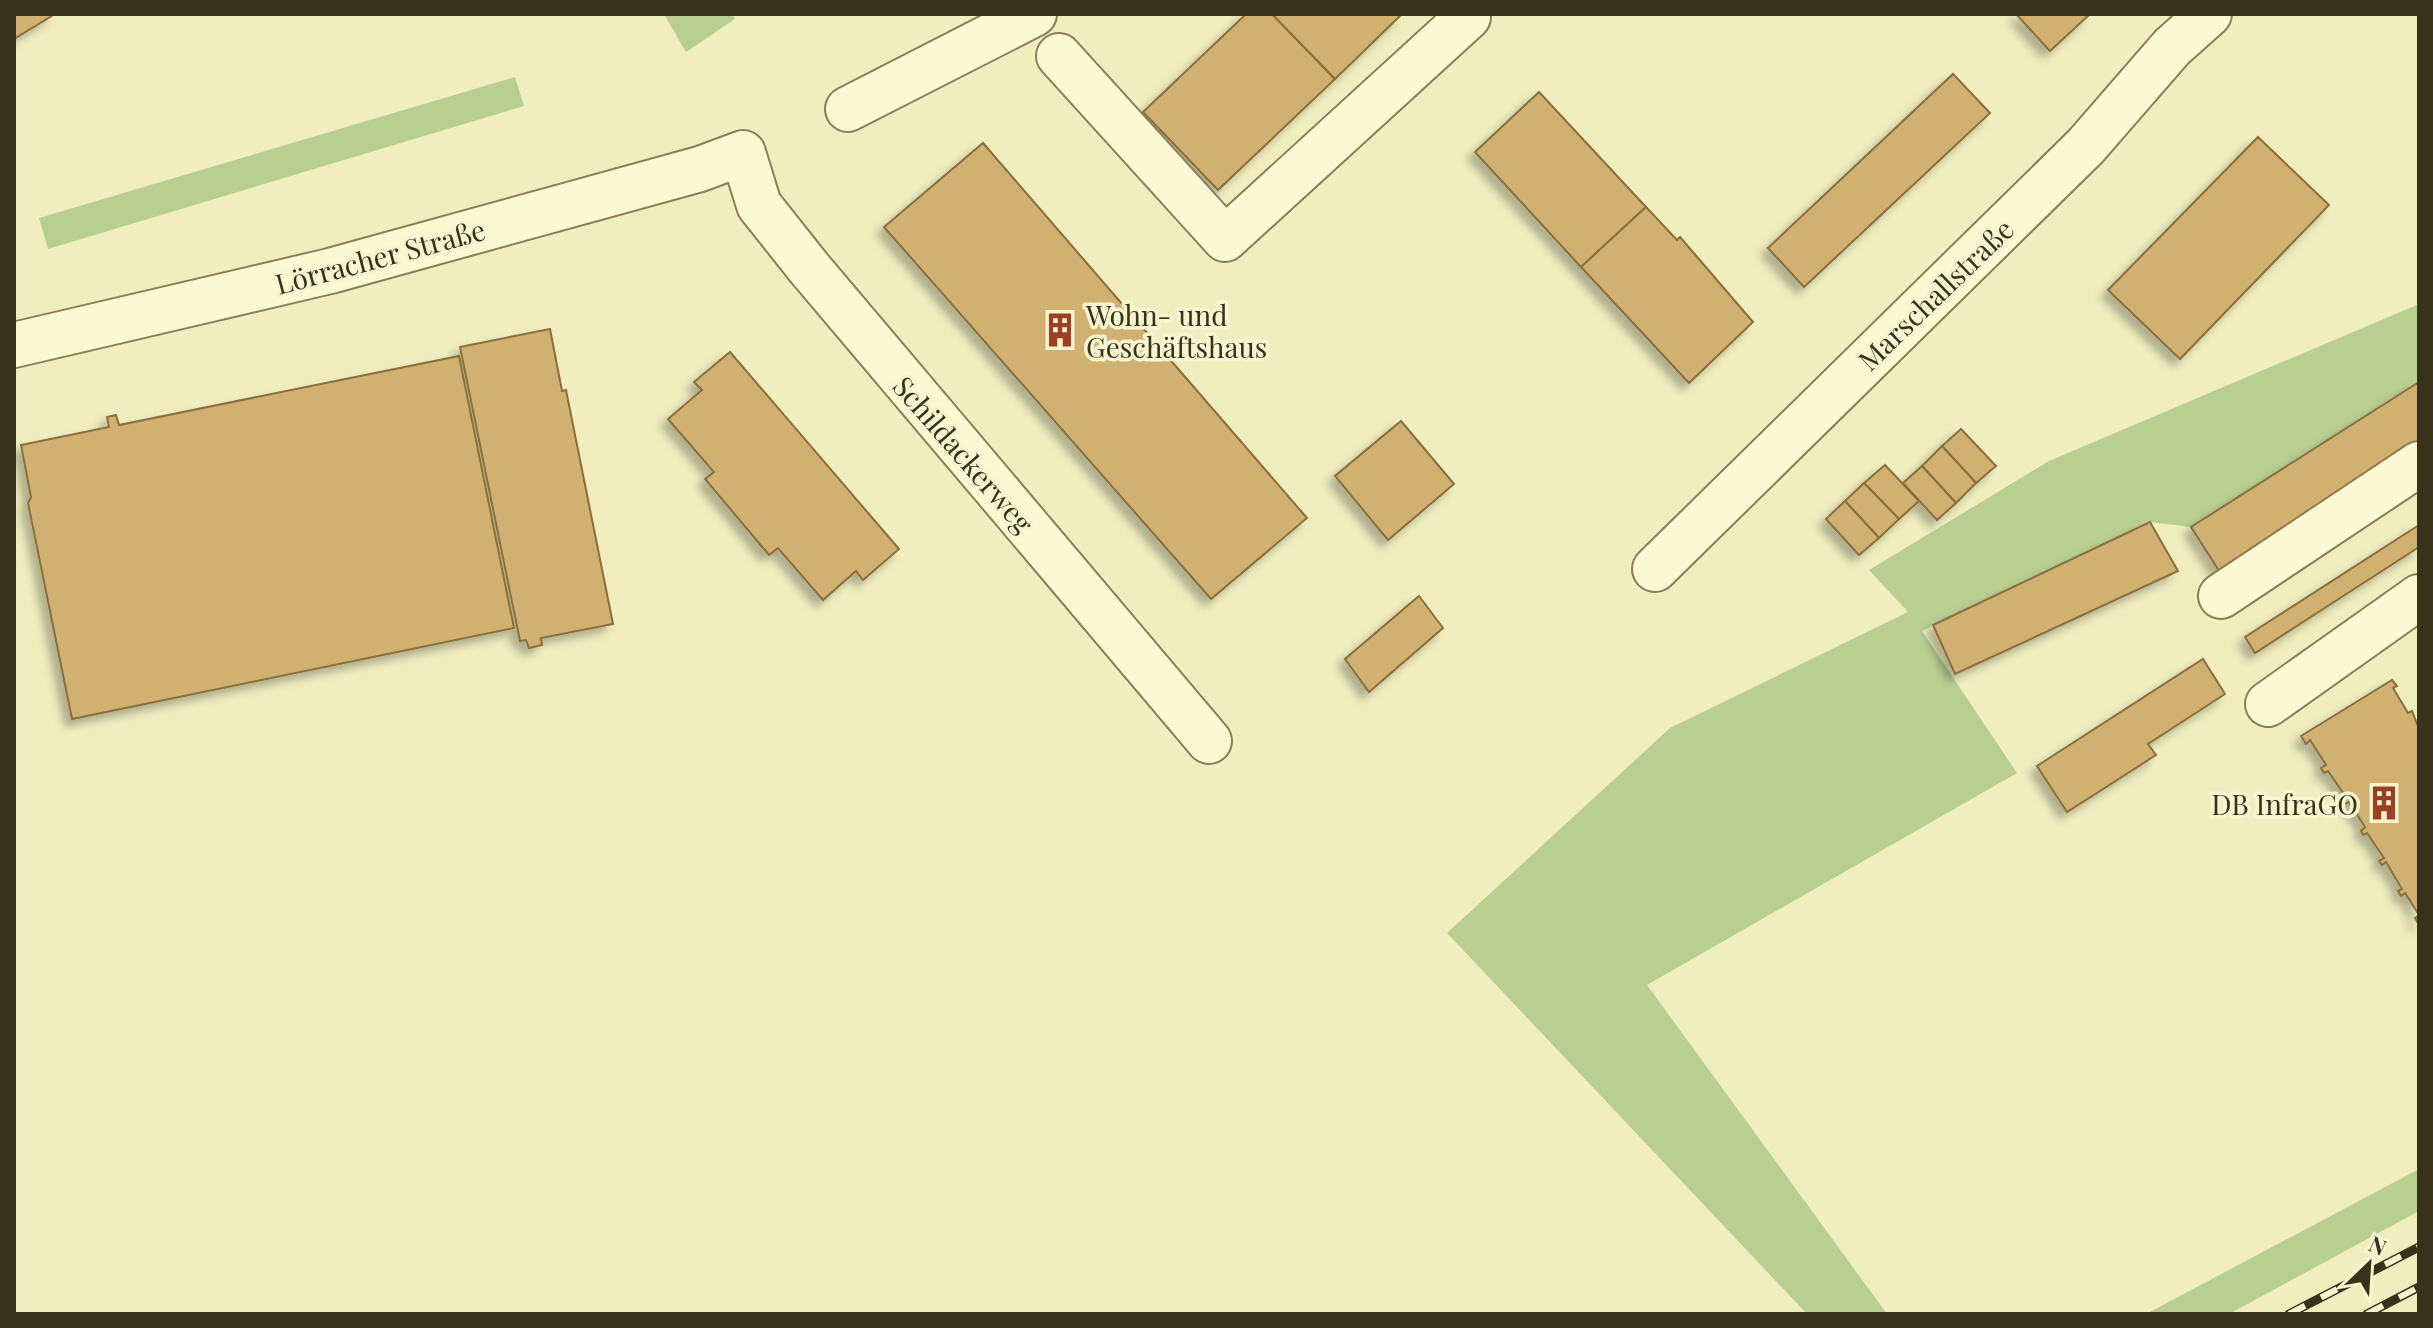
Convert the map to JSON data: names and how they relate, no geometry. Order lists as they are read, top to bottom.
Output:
{
  "streets": {
    "street": ["Lörracher Straße", "Marschallstraße", "Schildackerweg"]
  },
  "crossings": [
    ["Lörracher Straße", "Schildackerweg"]
  ],
  "places": {
    "building": ["Wohn- und Geschäftshaus", "DB InfraGO"]
  },
  "north": "top right"
}
